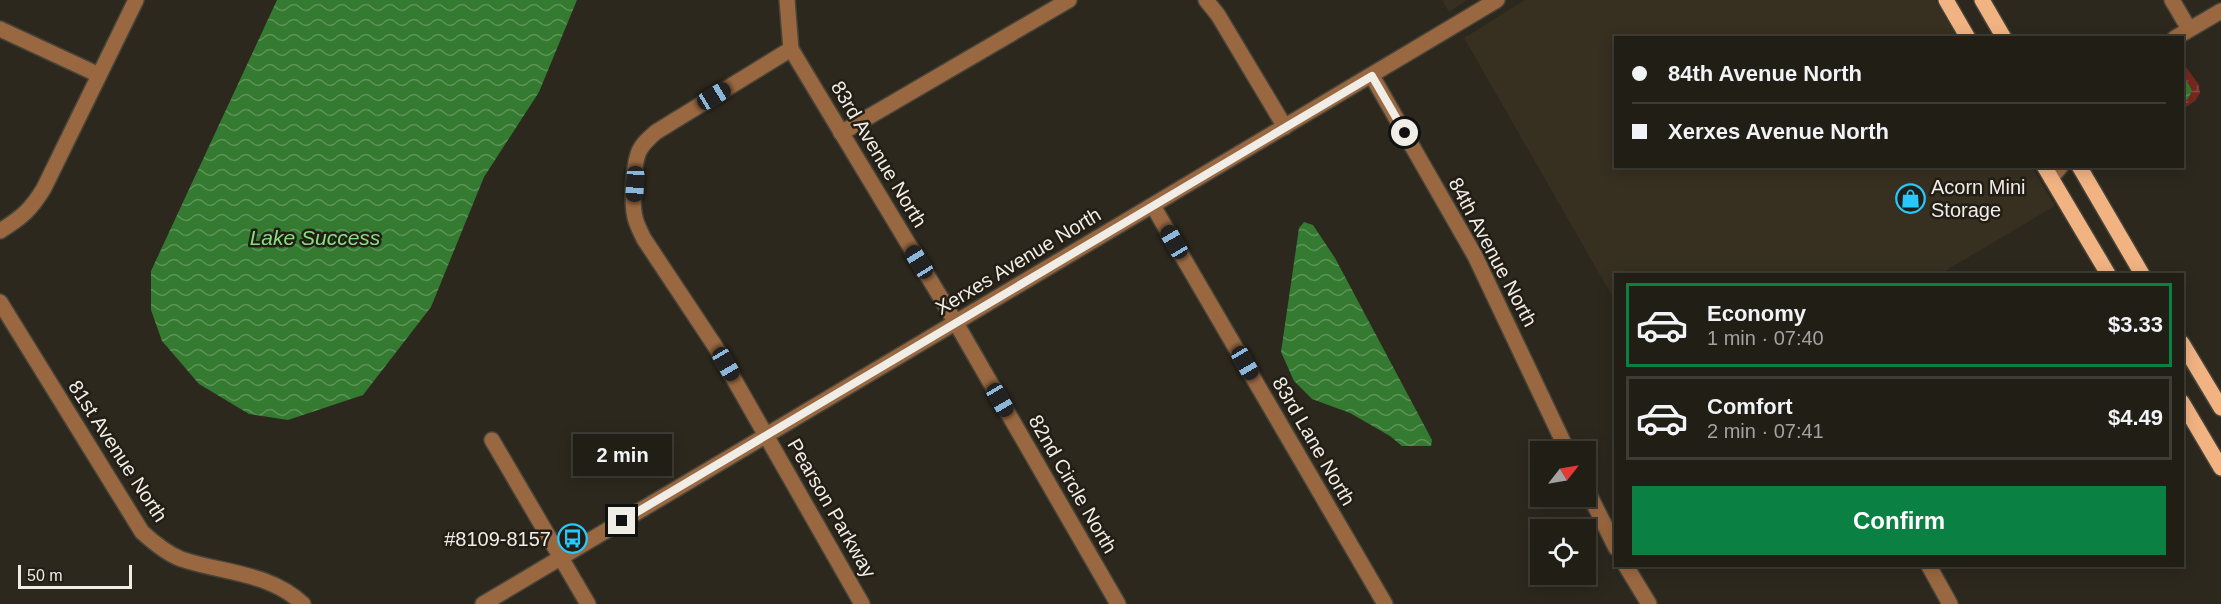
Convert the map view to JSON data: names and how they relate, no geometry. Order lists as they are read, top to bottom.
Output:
{
  "streets": {
    "street": [
      "83rd Avenue North",
      "84th Avenue North",
      "Xerxes Avenue North",
      "83rd Lane North",
      "81st Avenue North",
      "82nd Circle North",
      "Pearson Parkway"
    ]
  },
  "crossings": [
    ["83rd Avenue North", "Xerxes Avenue North"],
    ["83rd Avenue North", "82nd Circle North"],
    ["83rd Avenue North", "Pearson Parkway"],
    ["84th Avenue North", "Xerxes Avenue North"],
    ["Xerxes Avenue North", "83rd Lane North"],
    ["Xerxes Avenue North", "82nd Circle North"],
    ["Xerxes Avenue North", "Pearson Parkway"]
  ],
  "water": ["Lake Success"],
  "places": {
    "shop": ["Acorn Mini Storage"],
    "bus stop": ["#8109-8157"]
  },
  "scale_bar": "50 m",
  "north": "top right",
  "page": {
    "banner": ["84th Avenue North", "Xerxes Avenue North"],
    "list": [
      {
        "name": "Economy",
        "note": "1 min · 07:40",
        "value": "$3.33"
      },
      {
        "name": "Comfort",
        "note": "2 min · 07:41",
        "value": "$4.49"
      }
    ],
    "bubble": "2 min",
    "buttons": "Confirm",
    "scale": "50 m"
  }
}
